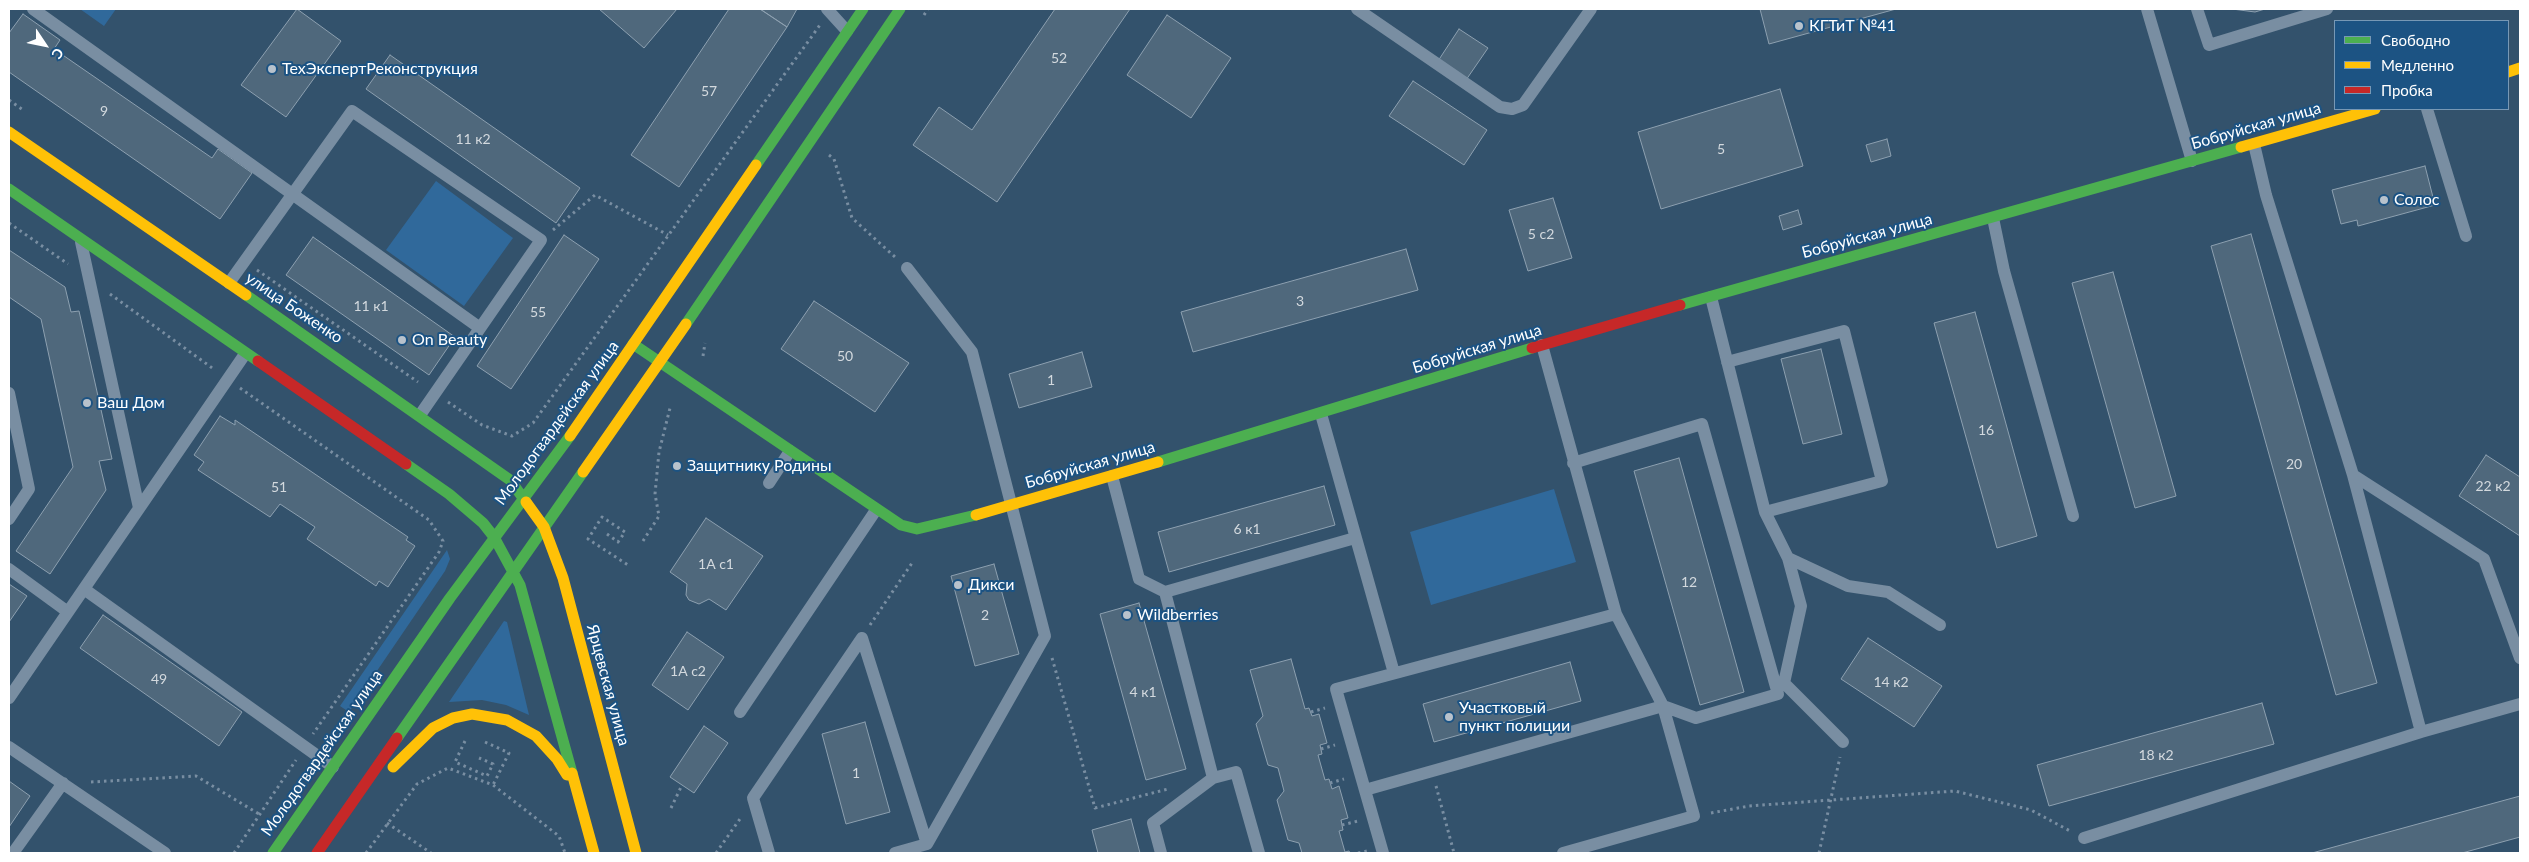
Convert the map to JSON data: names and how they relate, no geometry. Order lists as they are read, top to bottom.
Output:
{
  "streets": {
    "main road": [
      "Бобруйская улица",
      "улица Боженко",
      "Молодогвардейская улица",
      "Ярцевская улица"
    ]
  },
  "crossings": [
    ["Бобруйская улица", "Молодогвардейская улица"],
    ["улица Боженко", "Молодогвардейская улица"],
    ["улица Боженко", "Ярцевская улица"]
  ],
  "places": [
    "КГТиТ №41",
    "ТехЭкспертРеконструкция",
    "Солос",
    "On Beauty",
    "Ваш Дом",
    "Защитнику Родины",
    "Дикси",
    "Wildberries",
    "Участковый пункт полиции"
  ],
  "house_numbers": [
    "52",
    "57",
    "9",
    "11 к2",
    "5",
    "5 с2",
    "3",
    "11 к1",
    "55",
    "50",
    "1",
    "16",
    "20",
    "22 к2",
    "51",
    "6 к1",
    "1А с1",
    "12",
    "2",
    "1А с2",
    "49",
    "14 к2",
    "4 к1",
    "18 к2",
    "1"
  ],
  "legend": ["Свободно", "Медленно", "Пробка"],
  "north": "bottom right"
}
